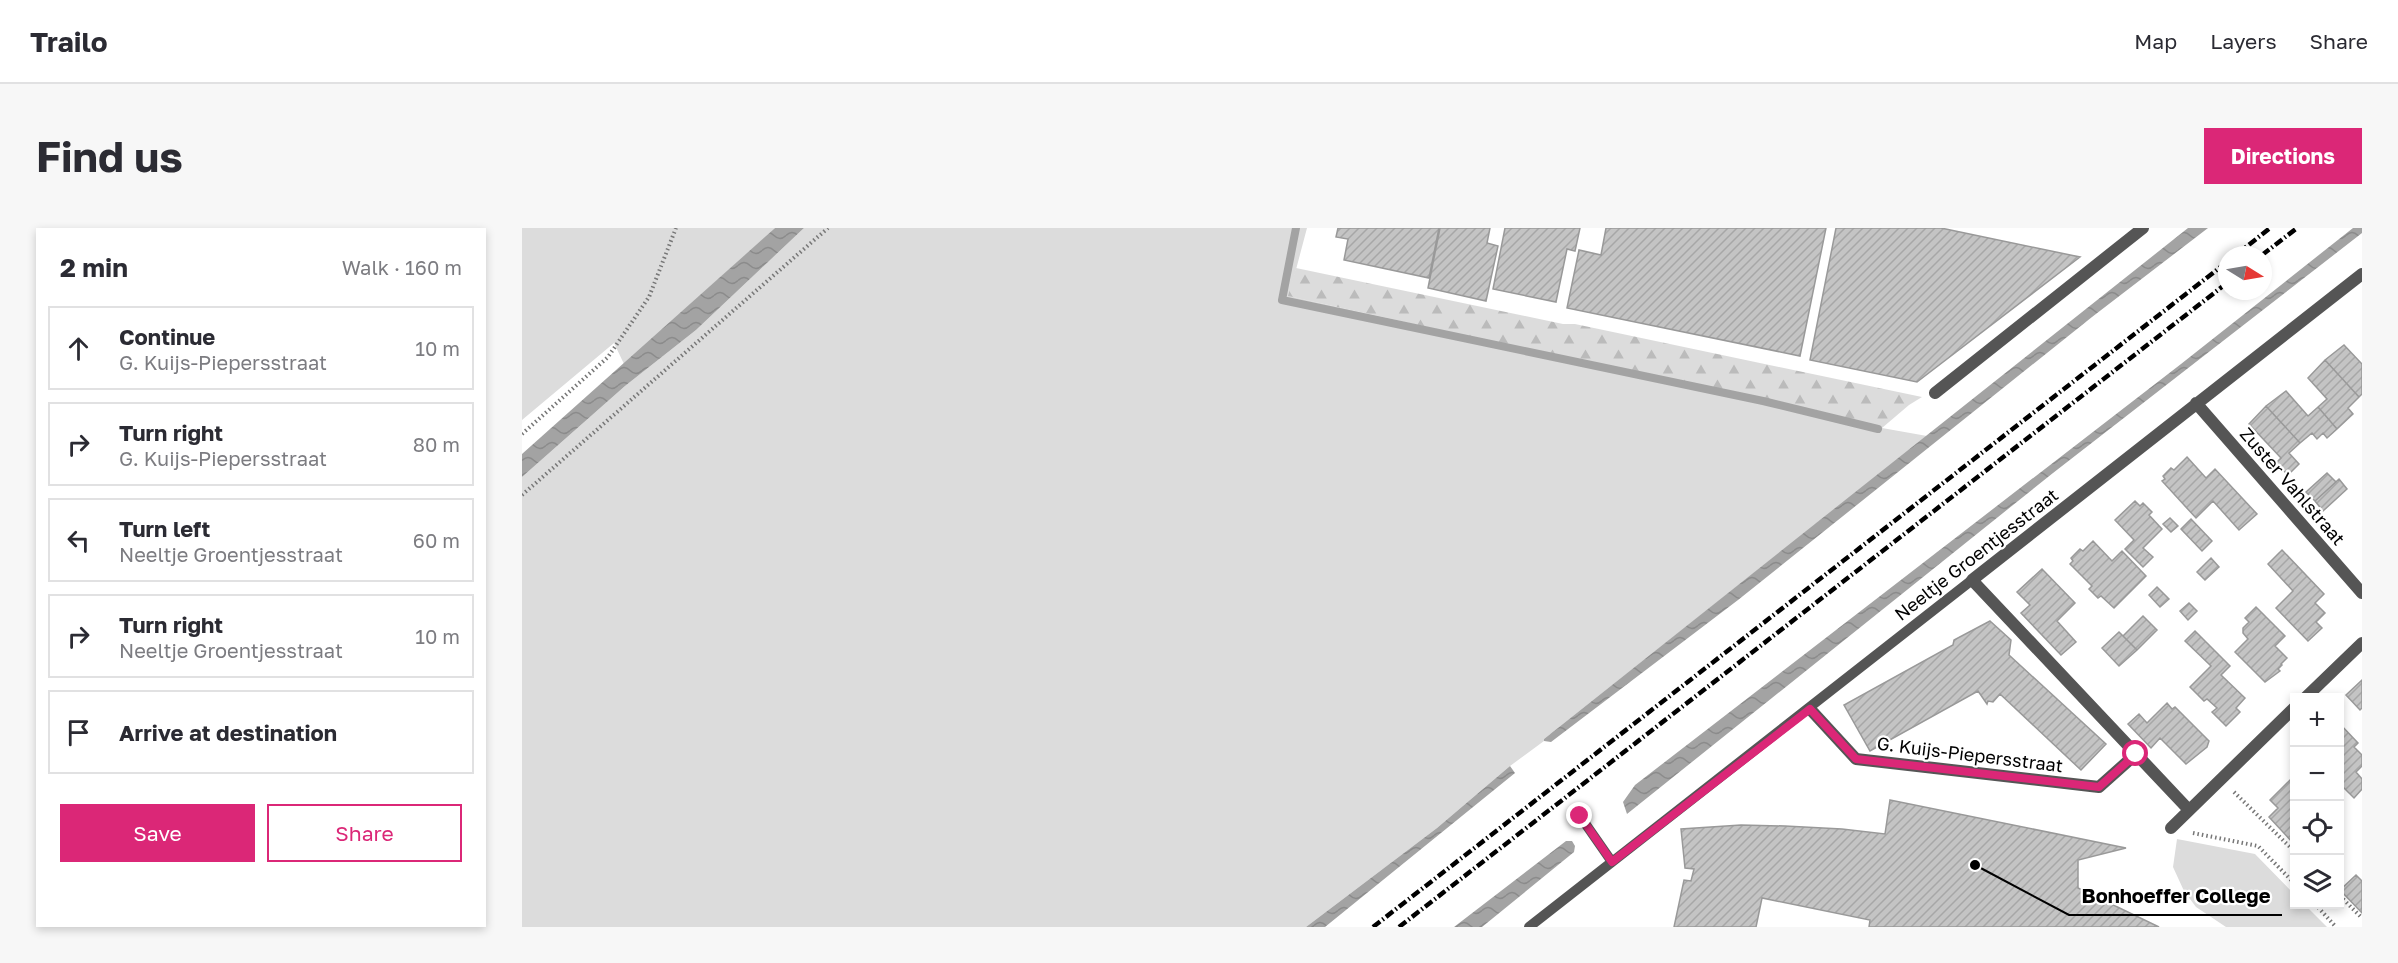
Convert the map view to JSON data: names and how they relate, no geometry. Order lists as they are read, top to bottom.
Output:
{
  "streets": {
    "street": ["Zuster Vahlstraat", "Neeltje Groentjesstraat", "G. Kuijs-Piepersstraat"]
  },
  "crossings": [
    ["Zuster Vahlstraat", "Neeltje Groentjesstraat"],
    ["Neeltje Groentjesstraat", "G. Kuijs-Piepersstraat"]
  ],
  "places": ["Bonhoeffer College"],
  "north": "right",
  "page": {
    "header": "Trailo",
    "nav": ["Map", "Layers", "Share"],
    "buttons": [
      "Directions",
      ["Save", "Share"]
    ],
    "title": "Find us",
    "heading": ["2 min", "Walk · 160 m"],
    "list": [
      ["Continue", "G. Kuijs-Piepersstraat", "10 m"],
      ["Turn right", "G. Kuijs-Piepersstraat", "80 m"],
      ["Turn left", "Neeltje Groentjesstraat", "60 m"],
      ["Turn right", "Neeltje Groentjesstraat", "10 m"],
      "Arrive at destination"
    ],
    "map_buttons": ["+", "−"]
  }
}
